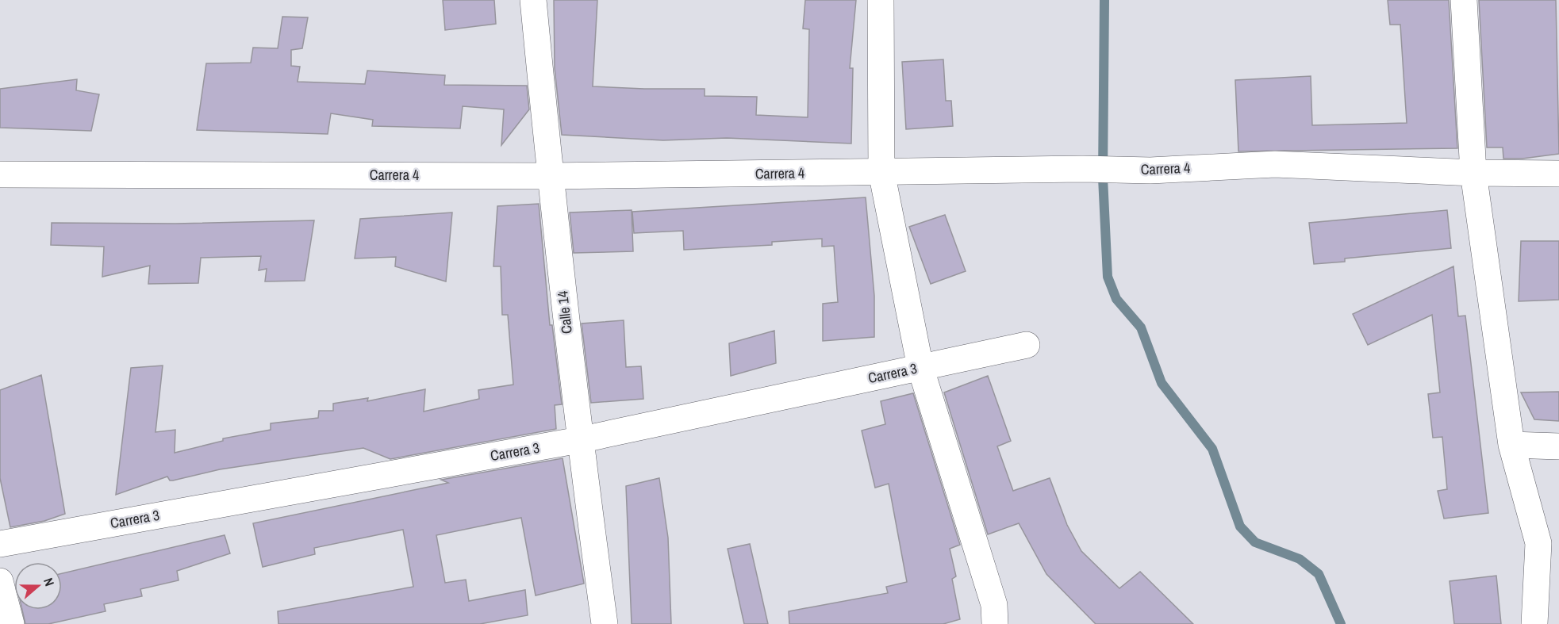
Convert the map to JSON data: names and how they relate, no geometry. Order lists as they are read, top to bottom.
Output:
{
  "streets": {
    "street": ["Carrera 4", "Calle 14", "Carrera 3"]
  },
  "crossings": [
    ["Carrera 4", "Calle 14"],
    ["Calle 14", "Carrera 3"]
  ],
  "north": "right"
}
